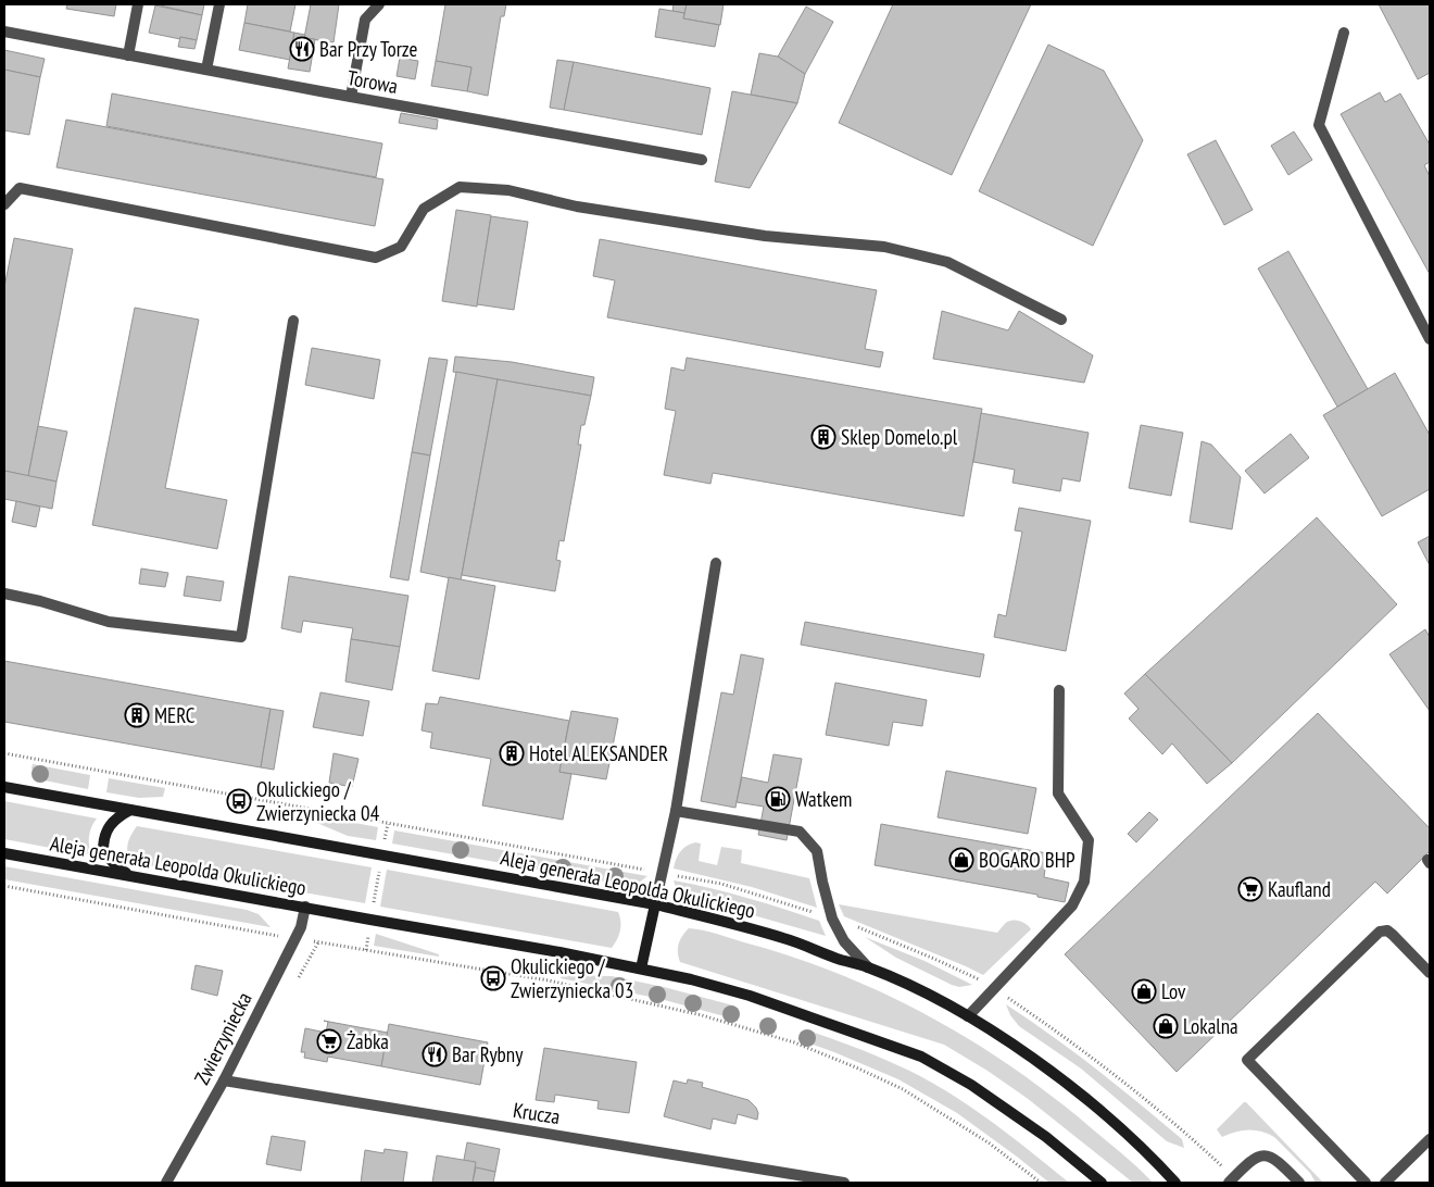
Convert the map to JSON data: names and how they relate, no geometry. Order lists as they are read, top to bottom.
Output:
{
  "streets": {
    "main road": ["Aleja generała Leopolda Okulickiego"],
    "street": ["Torowa", "Zwierzyniecka", "Krucza"]
  },
  "crossings": [
    ["Aleja generała Leopolda Okulickiego", "Zwierzyniecka"],
    ["Zwierzyniecka", "Krucza"]
  ],
  "places": {
    "restaurant": ["Bar Przy Torze", "Bar Rybny"],
    "building": ["Sklep Domelo.pl", "MERC", "Hotel ALEKSANDER"],
    "fuel station": ["Watkem"],
    "bus stop": ["Okulickiego / Zwierzyniecka 04", "Okulickiego / Zwierzyniecka 03"],
    "shop": ["BOGARO BHP", "Lov", "Lokalna"],
    "supermarket": ["Kaufland", "Żabka"]
  }
}
